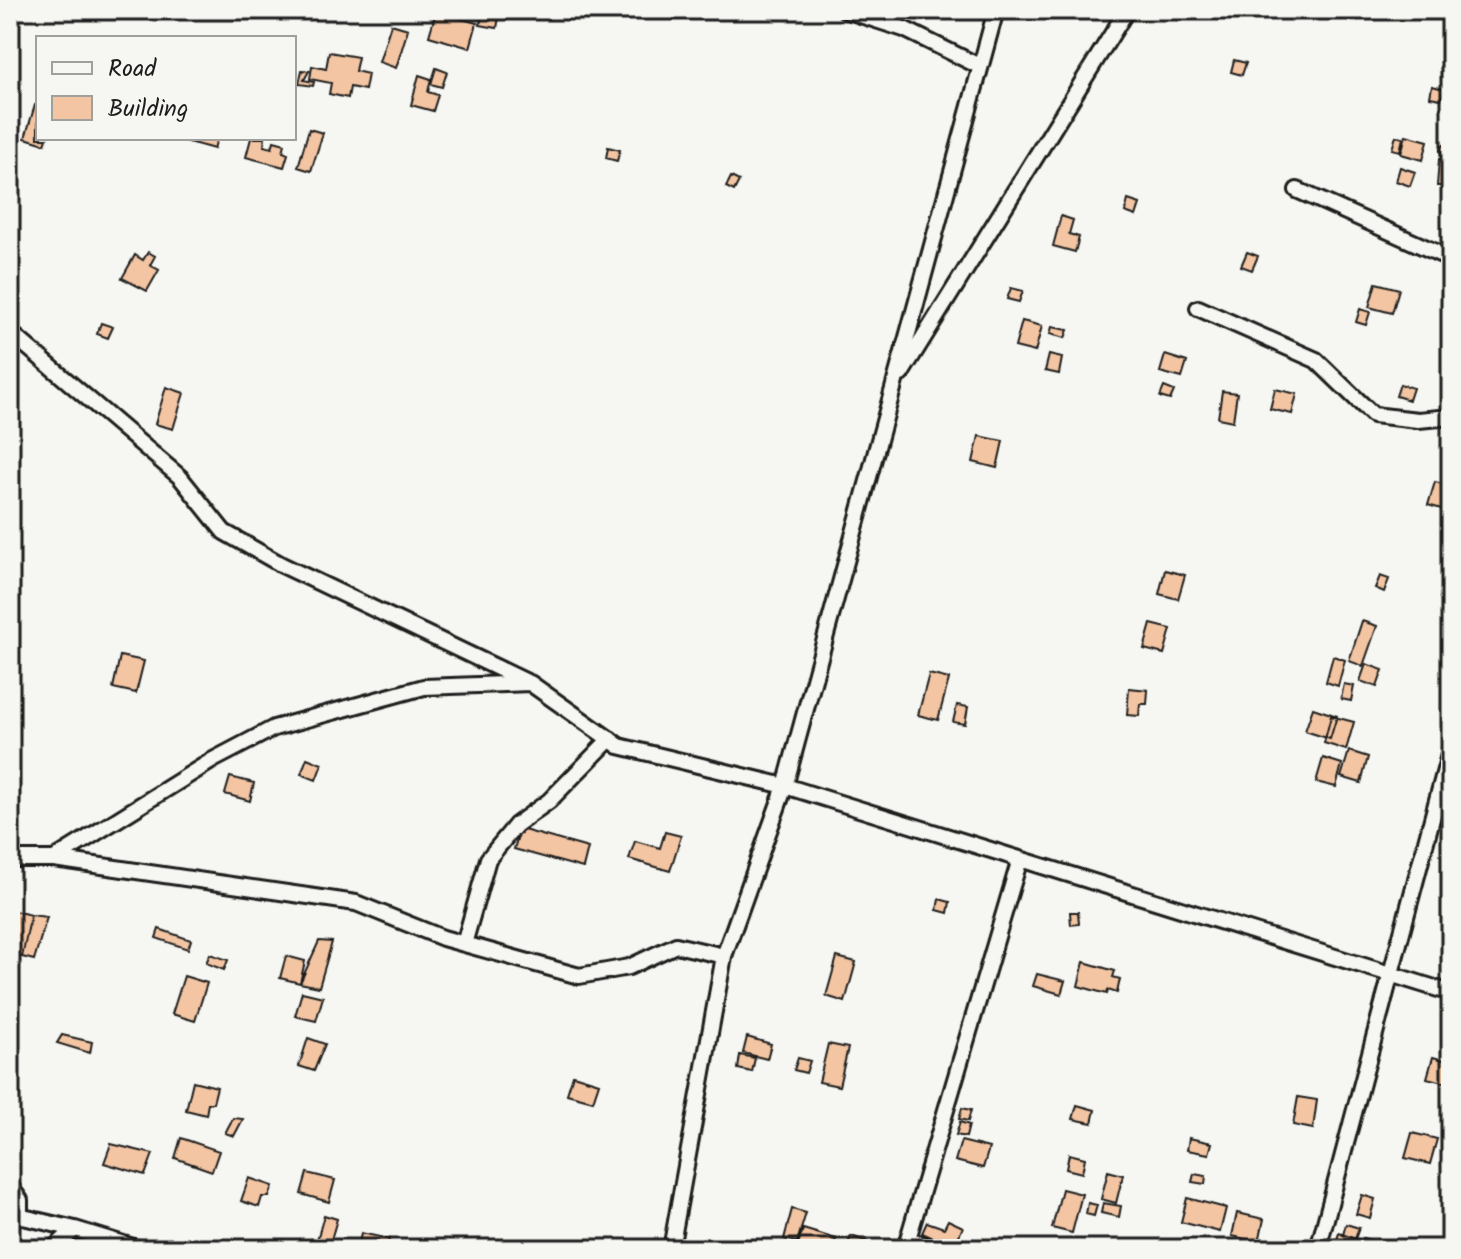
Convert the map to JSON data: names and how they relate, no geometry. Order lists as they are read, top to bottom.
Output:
{
  "legend": ["Road", "Building"]
}
